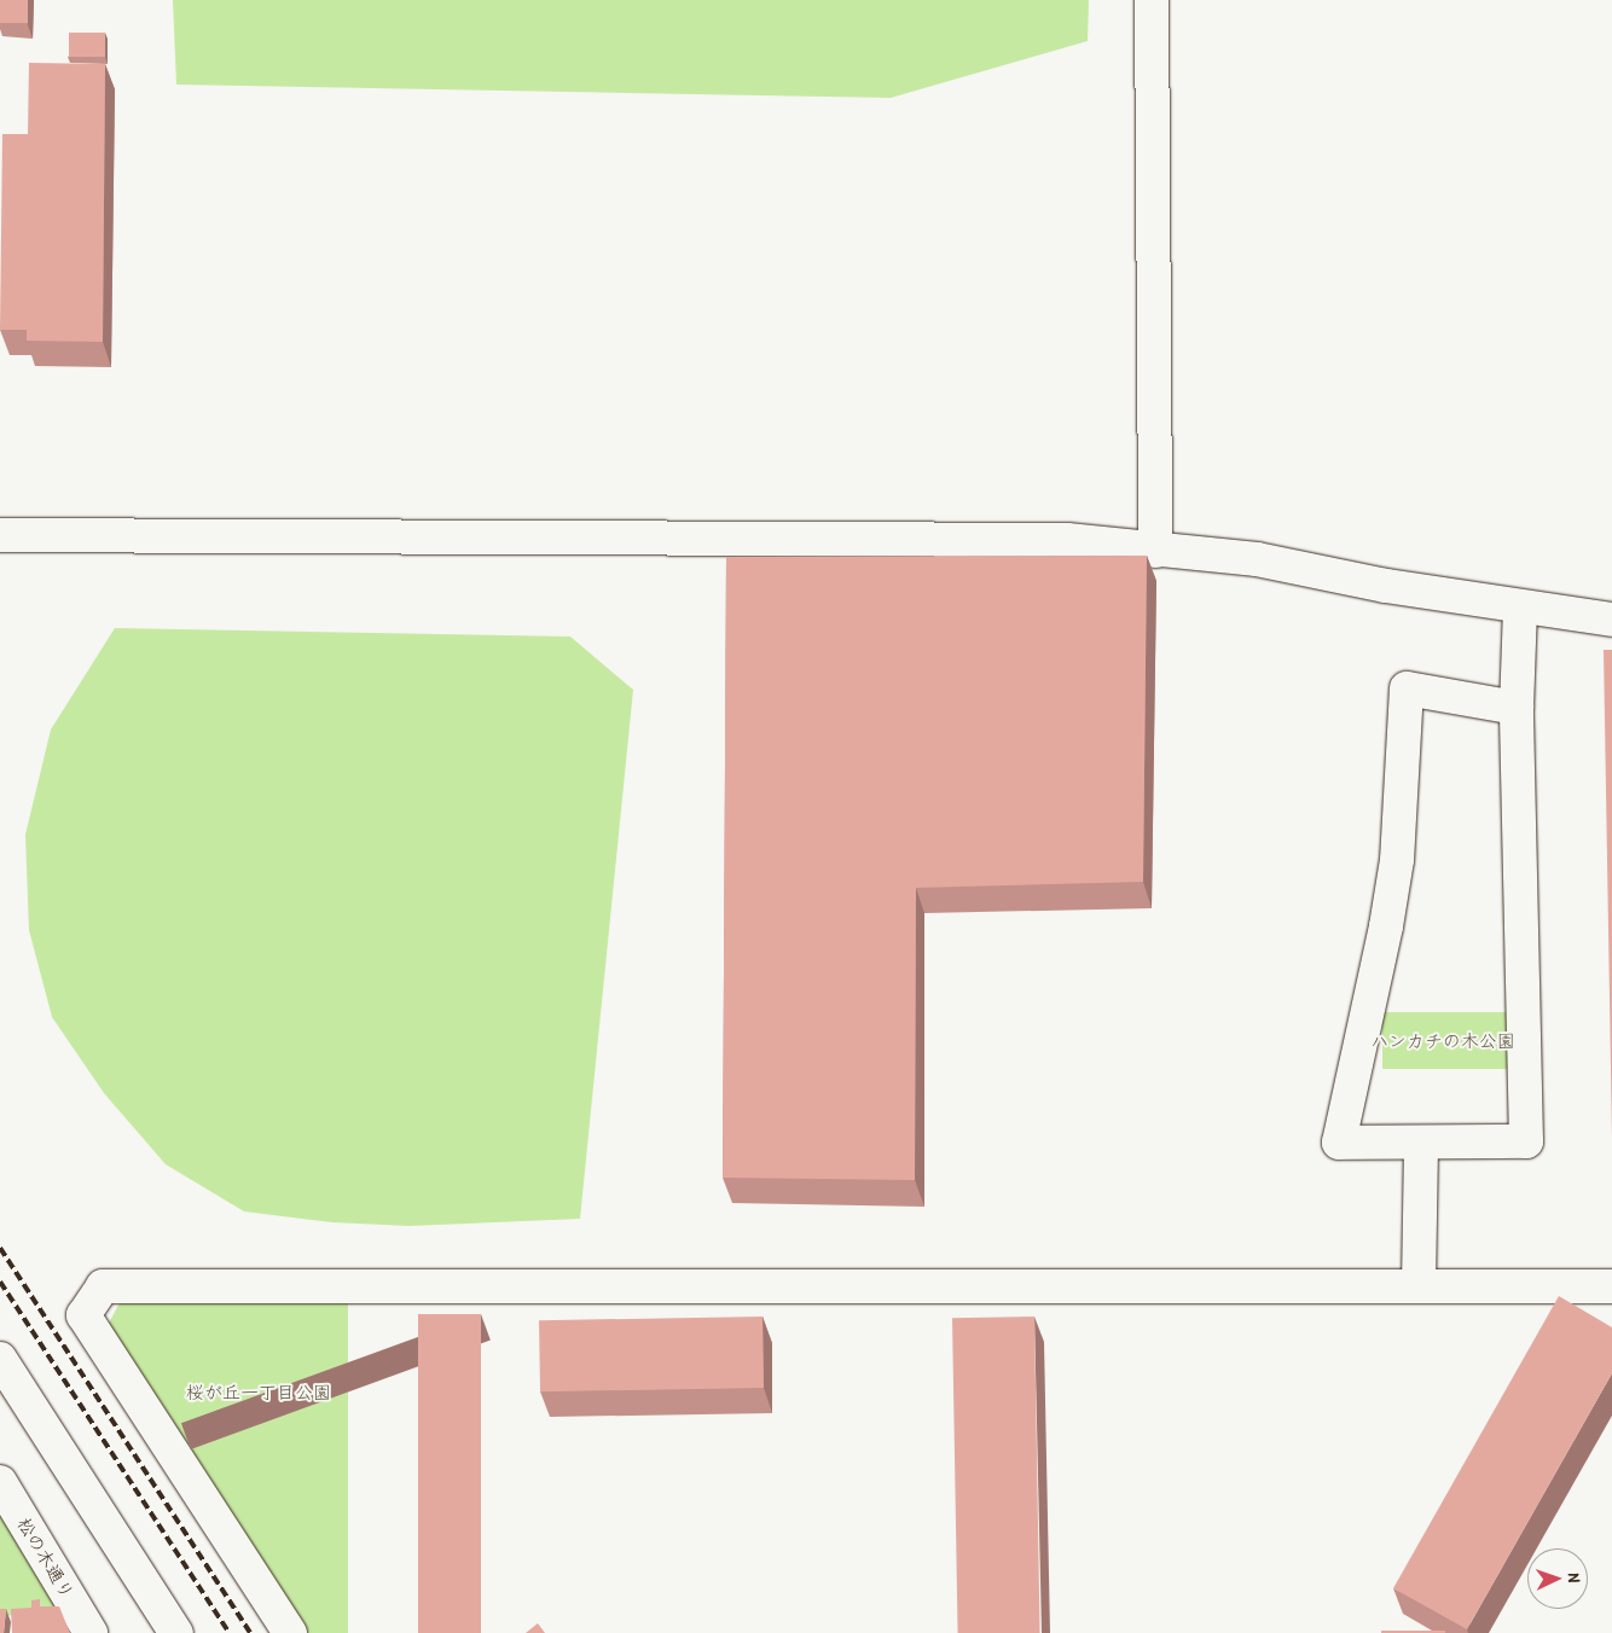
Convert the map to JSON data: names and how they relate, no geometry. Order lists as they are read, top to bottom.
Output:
{
  "streets": {
    "street": ["松の木通り"]
  },
  "parks": ["ハンカチの木公園", "桜が丘一丁目公園"],
  "north": "right"
}
